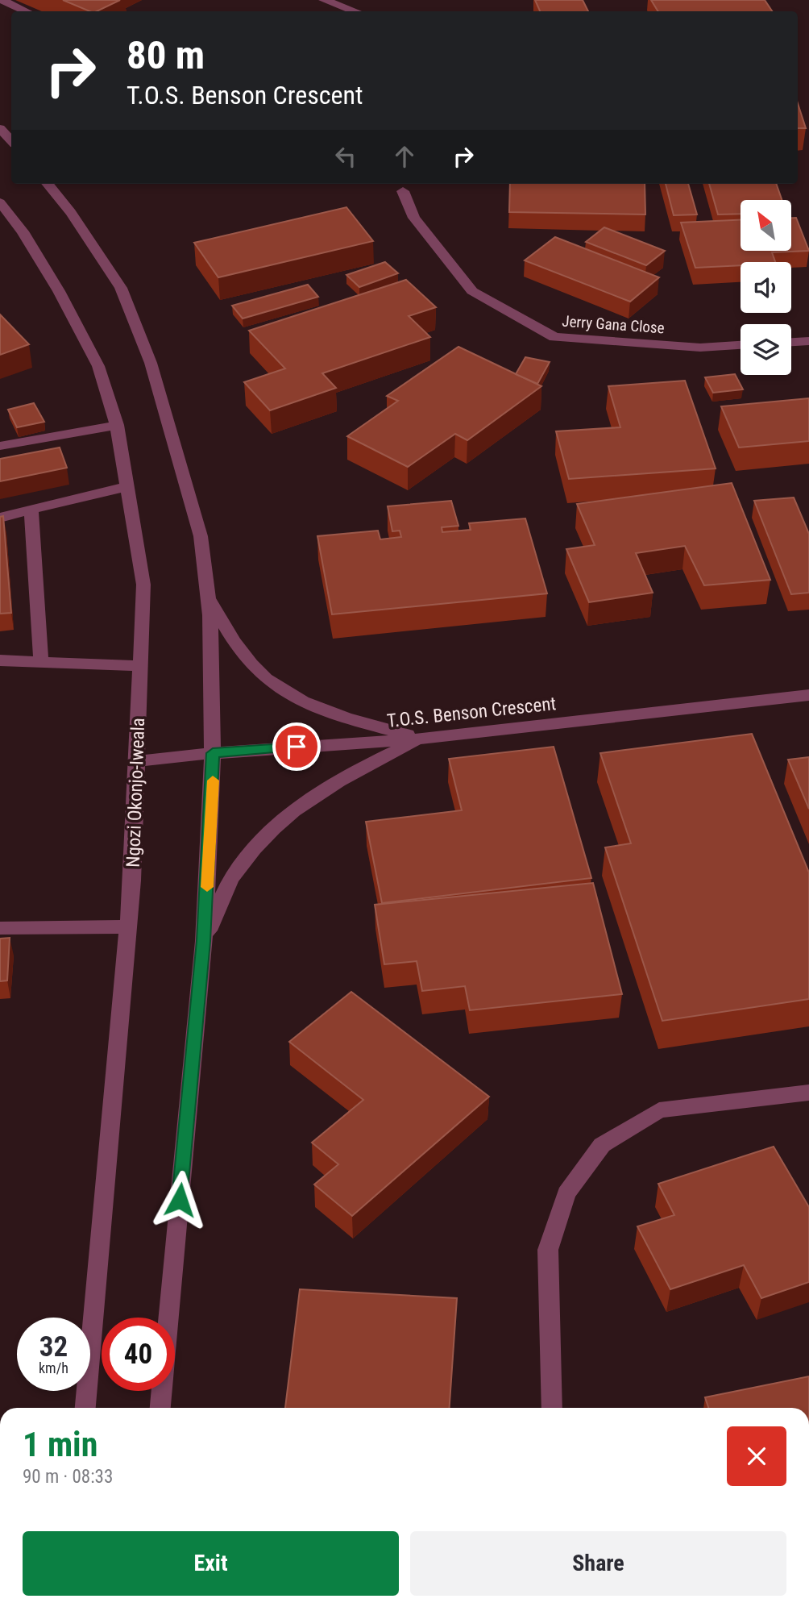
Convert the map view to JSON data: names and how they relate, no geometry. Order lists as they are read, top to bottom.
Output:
{
  "streets": {
    "street": ["Jerry Gana Close", "T.O.S. Benson Crescent", "Ngozi Okonjo-Iweala"]
  },
  "crossings": [
    ["T.O.S. Benson Crescent", "Ngozi Okonjo-Iweala"]
  ],
  "north": "top left",
  "page": {
    "turn": ["80 m", "T.O.S. Benson Crescent"],
    "speed": "32 km/h",
    "limit": "40",
    "heading": ["1 min", "90 m · 08:33"],
    "buttons": ["Exit", "Share"]
  }
}
